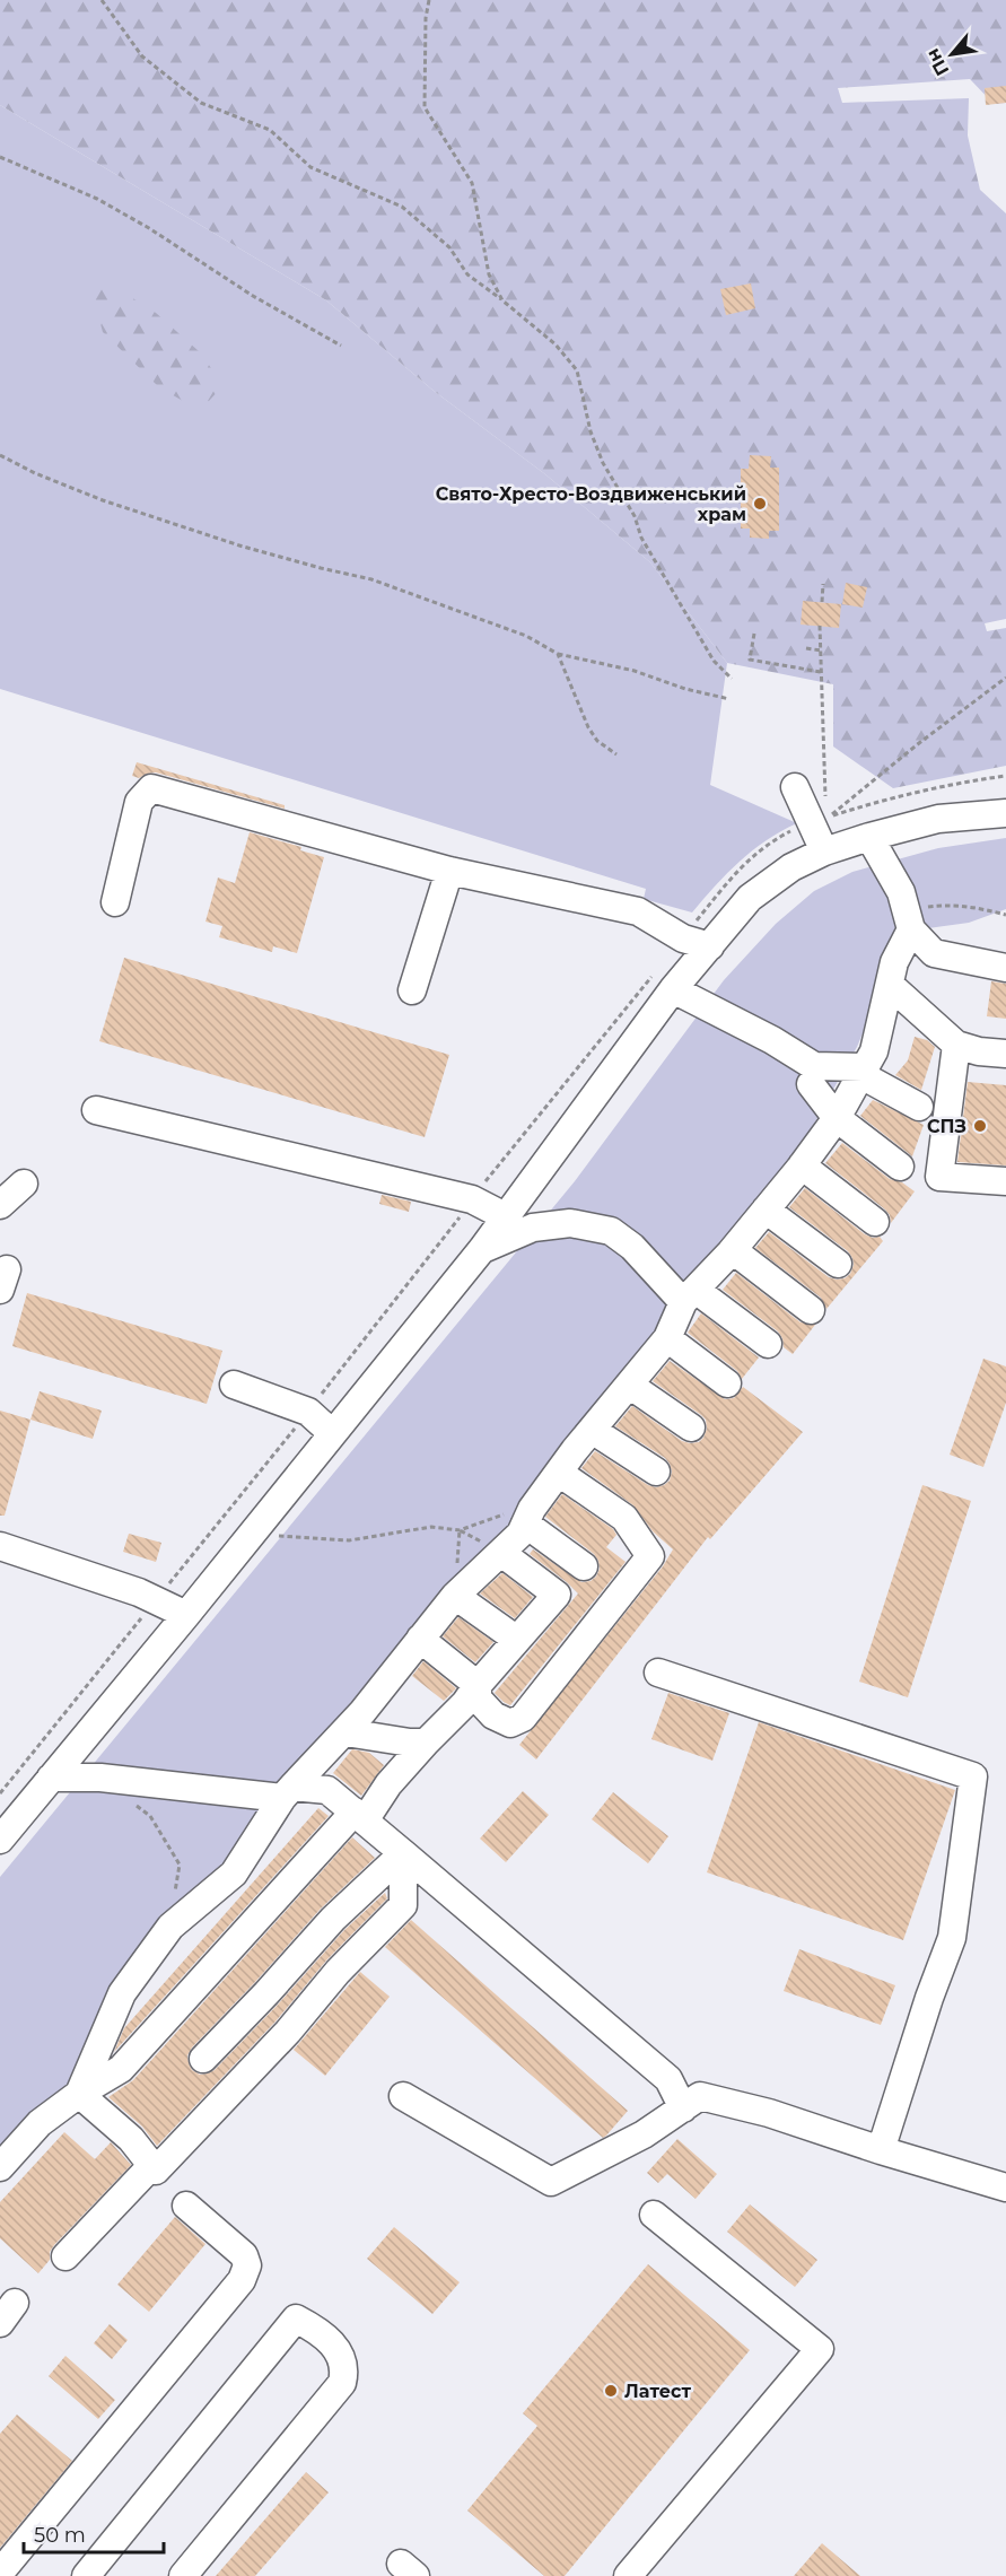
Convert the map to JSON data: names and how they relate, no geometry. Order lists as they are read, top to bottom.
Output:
{
  "places": ["Свято-Хресто-Воздвиженський храм", "СПЗ", "Латест"],
  "scale_bar": "50 m",
  "north": "bottom left"
}
